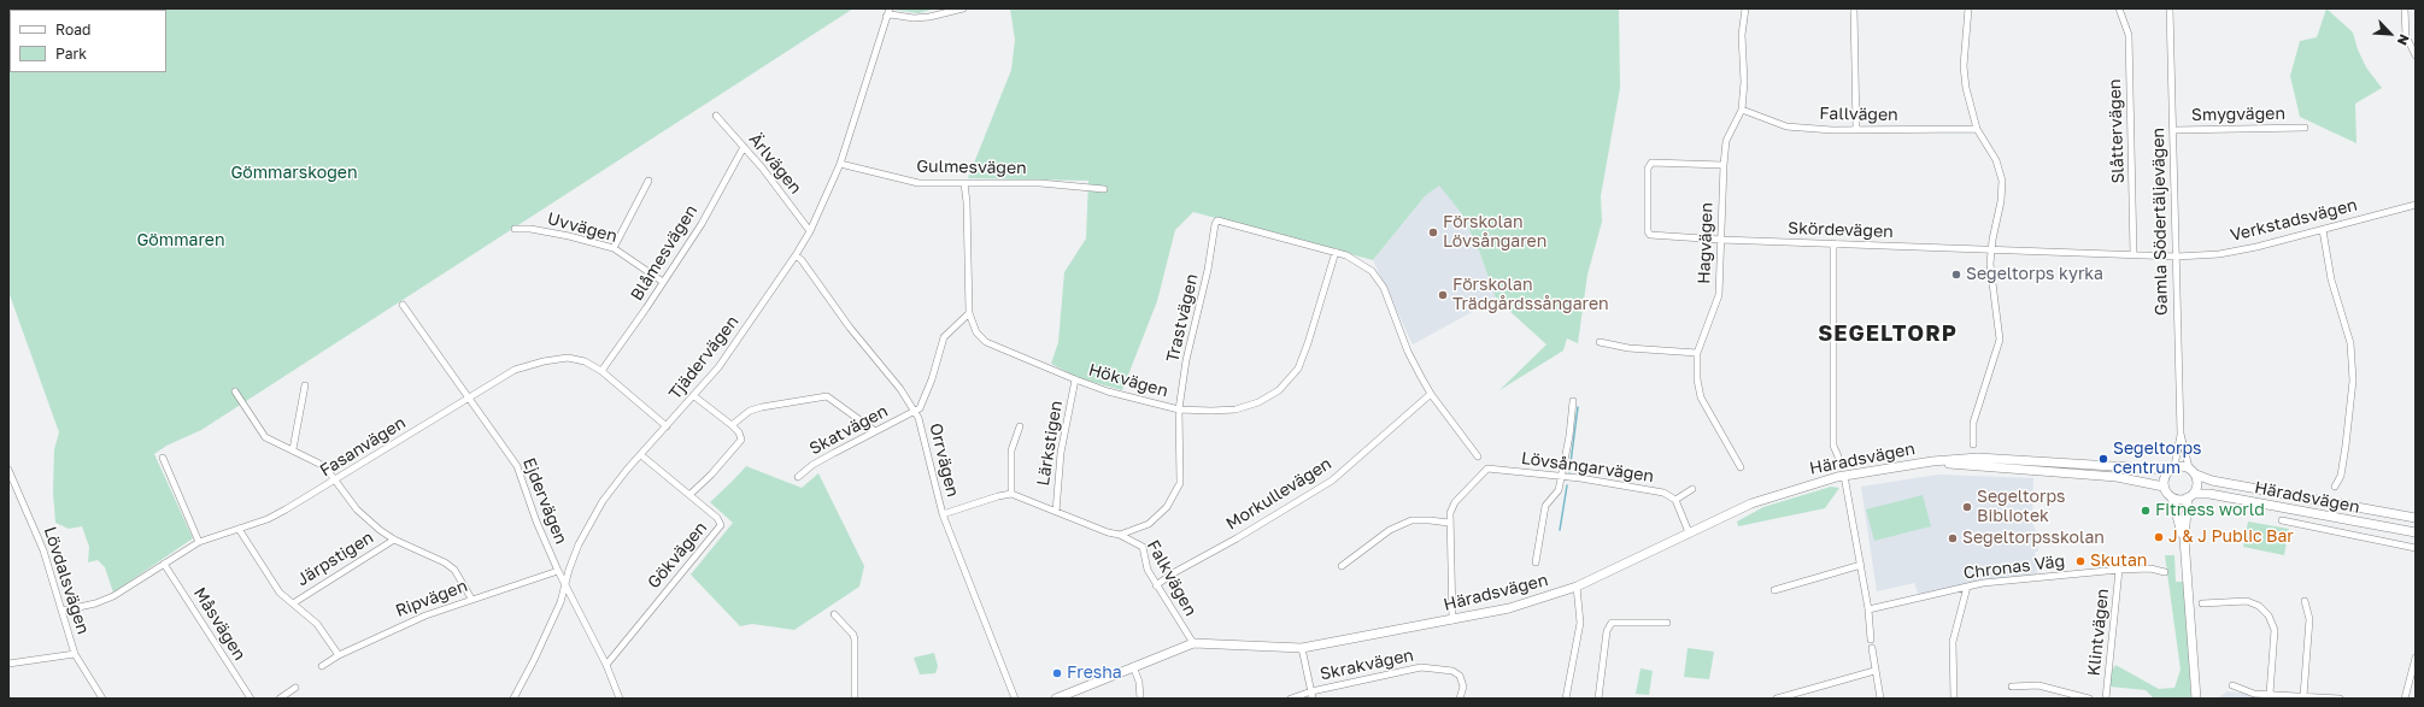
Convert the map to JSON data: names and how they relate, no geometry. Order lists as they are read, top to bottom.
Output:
{
  "streets": {
    "street": [
      "Fallvägen",
      "Smygvägen",
      "Slåttervägen",
      "Ärlvägen",
      "Gulmesvägen",
      "Verkstadsvägen",
      "Gamla Södertäljevägen",
      "Uvvägen",
      "Skördevägen",
      "Hagvägen",
      "Blåmesvägen",
      "Trastvägen",
      "Tjädervägen",
      "Hökvägen",
      "Skatvägen",
      "Lärkstigen",
      "Fasanvägen",
      "Häradsvägen",
      "Orrvägen",
      "Lövsångarvägen",
      "Morkullevägen",
      "Ejdervägen",
      "Gökvägen",
      "Järpstigen",
      "Chronas Väg",
      "Falkvägen",
      "Lövdalsvägen",
      "Ripvägen",
      "Måsvägen",
      "Klintvägen",
      "Skrakvägen"
    ]
  },
  "crossings": [
    ["Fallvägen", "Hagvägen"],
    ["Smygvägen", "Gamla Södertäljevägen"],
    ["Slåttervägen", "Skördevägen"],
    ["Ärlvägen", "Blåmesvägen"],
    ["Ärlvägen", "Tjädervägen"],
    ["Gulmesvägen", "Tjädervägen"],
    ["Gulmesvägen", "Hökvägen"],
    ["Verkstadsvägen", "Gamla Södertäljevägen"],
    ["Verkstadsvägen", "Skördevägen"],
    ["Gamla Södertäljevägen", "Skördevägen"],
    ["Gamla Södertäljevägen", "Häradsvägen"],
    ["Uvvägen", "Blåmesvägen"],
    ["Skördevägen", "Hagvägen"],
    ["Blåmesvägen", "Fasanvägen"],
    ["Trastvägen", "Hökvägen"],
    ["Trastvägen", "Lärkstigen"],
    ["Trastvägen", "Falkvägen"],
    ["Tjädervägen", "Fasanvägen"],
    ["Tjädervägen", "Orrvägen"],
    ["Tjädervägen", "Ejdervägen"],
    ["Tjädervägen", "Gökvägen"],
    ["Hökvägen", "Lärkstigen"],
    ["Hökvägen", "Falkvägen"],
    ["Skatvägen", "Orrvägen"],
    ["Lärkstigen", "Falkvägen"],
    ["Fasanvägen", "Ejdervägen"],
    ["Fasanvägen", "Lövdalsvägen"],
    ["Fasanvägen", "Måsvägen"],
    ["Häradsvägen", "Falkvägen"],
    ["Häradsvägen", "Skrakvägen"],
    ["Morkullevägen", "Falkvägen"],
    ["Ejdervägen", "Gökvägen"],
    ["Ejdervägen", "Ripvägen"],
    ["Chronas Väg", "Klintvägen"]
  ],
  "districts": ["SEGELTORP"],
  "parks": ["Gömmarskogen", "Gömmaren"],
  "places": [
    "Förskolan Lövsångaren",
    "Segeltorps kyrka",
    "Förskolan Trädgårdssångaren",
    "Segeltorps centrum",
    "Segeltorps Bibliotek",
    "Fitness world",
    "J & J Public Bar",
    "Segeltorpsskolan",
    "Skutan",
    "Fresha"
  ],
  "legend": ["Road", "Park"],
  "north": "bottom right"
}
